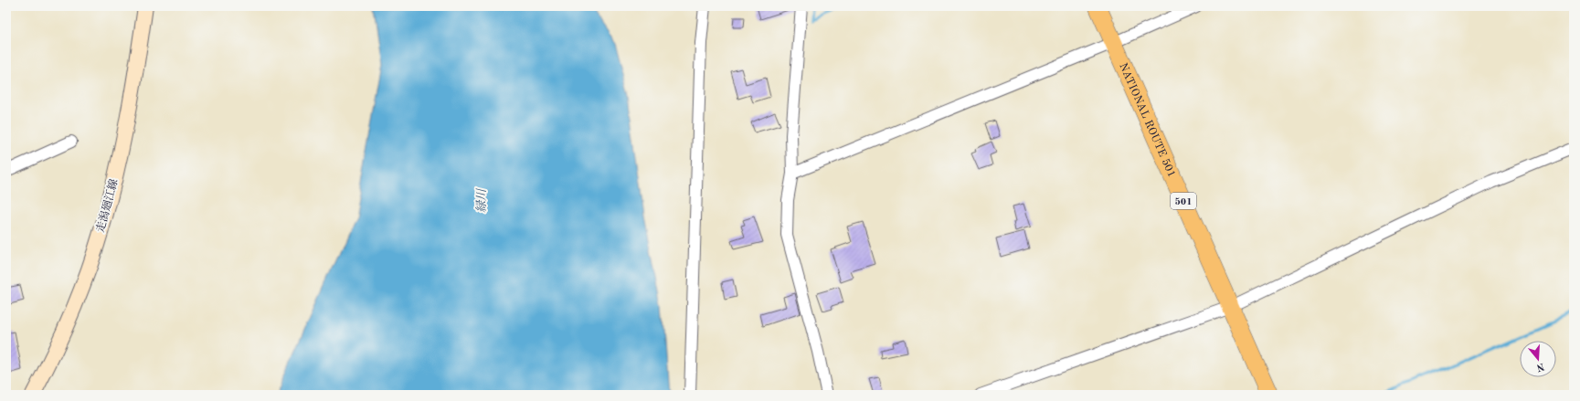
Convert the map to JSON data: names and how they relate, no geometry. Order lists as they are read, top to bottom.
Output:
{
  "streets": {
    "highway": ["NATIONAL ROUTE 501", "501"],
    "main road": ["走潟廻江線"]
  },
  "water": ["緑川"],
  "north": "bottom"
}
